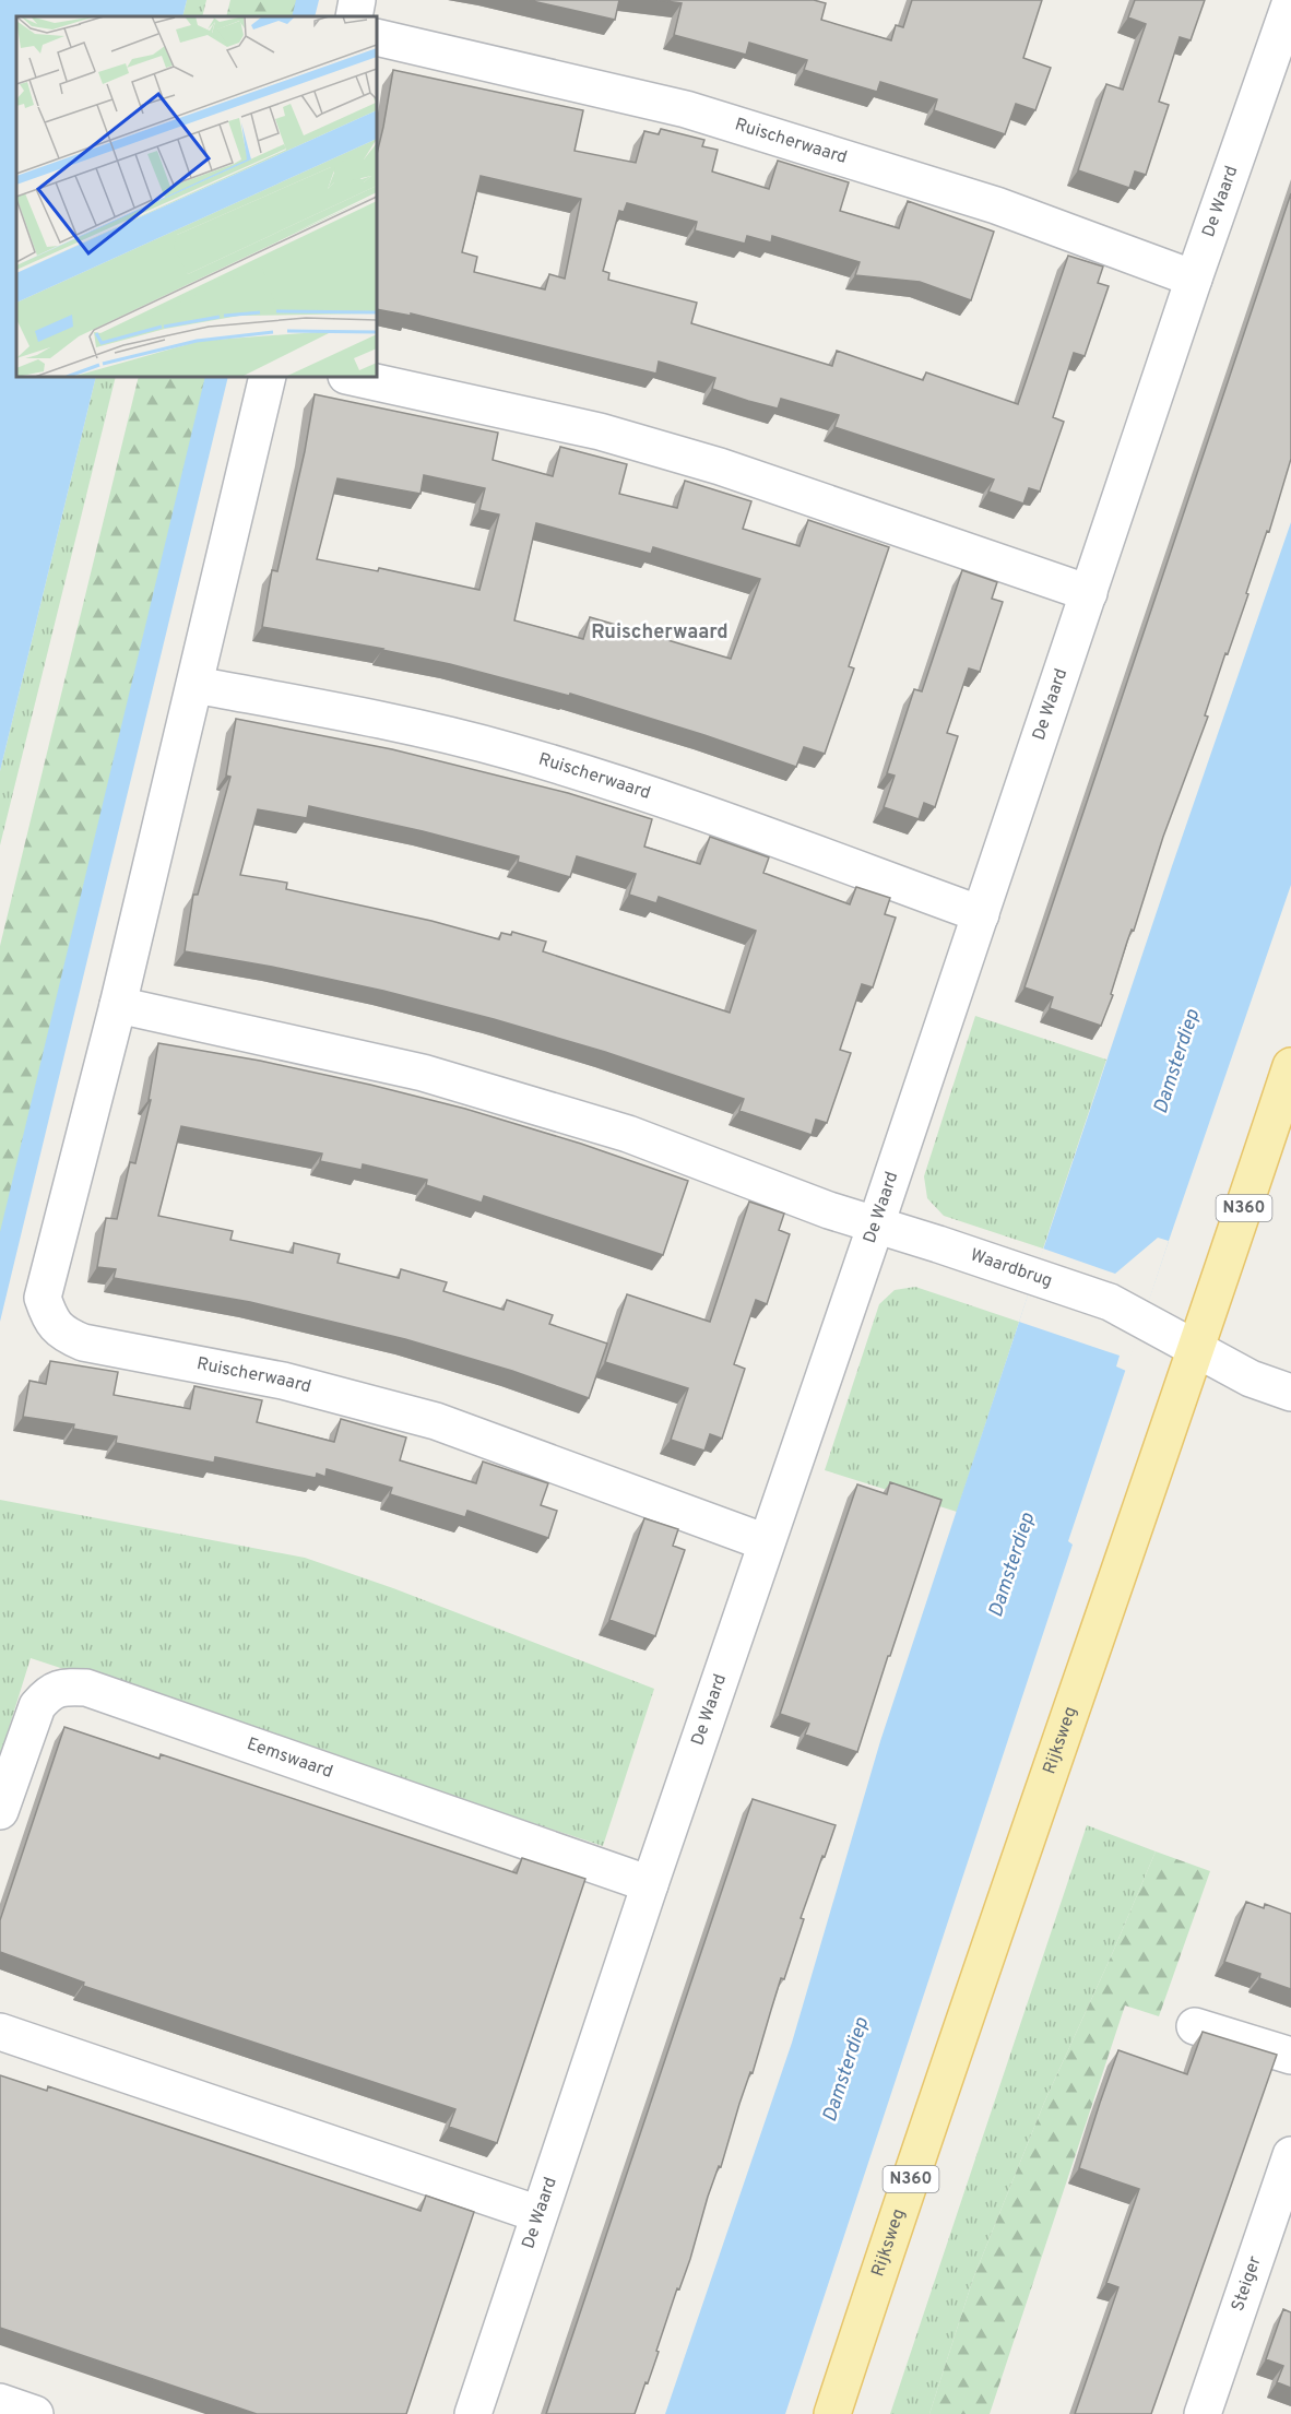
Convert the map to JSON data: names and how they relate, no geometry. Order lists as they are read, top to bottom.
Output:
{
  "streets": {
    "main road": ["N360", "Rijksweg"],
    "street": [
      "Ruischerwaard",
      "De Waard",
      "Waardbrug",
      "Eemswaard",
      "Steiger"
    ]
  },
  "crossings": [
    ["Ruischerwaard", "De Waard"],
    ["De Waard", "Waardbrug"],
    ["De Waard", "Eemswaard"],
    ["Waardbrug", "Rijksweg"]
  ],
  "districts": ["Ruischerwaard"],
  "water": ["Damsterdiep"]
}
